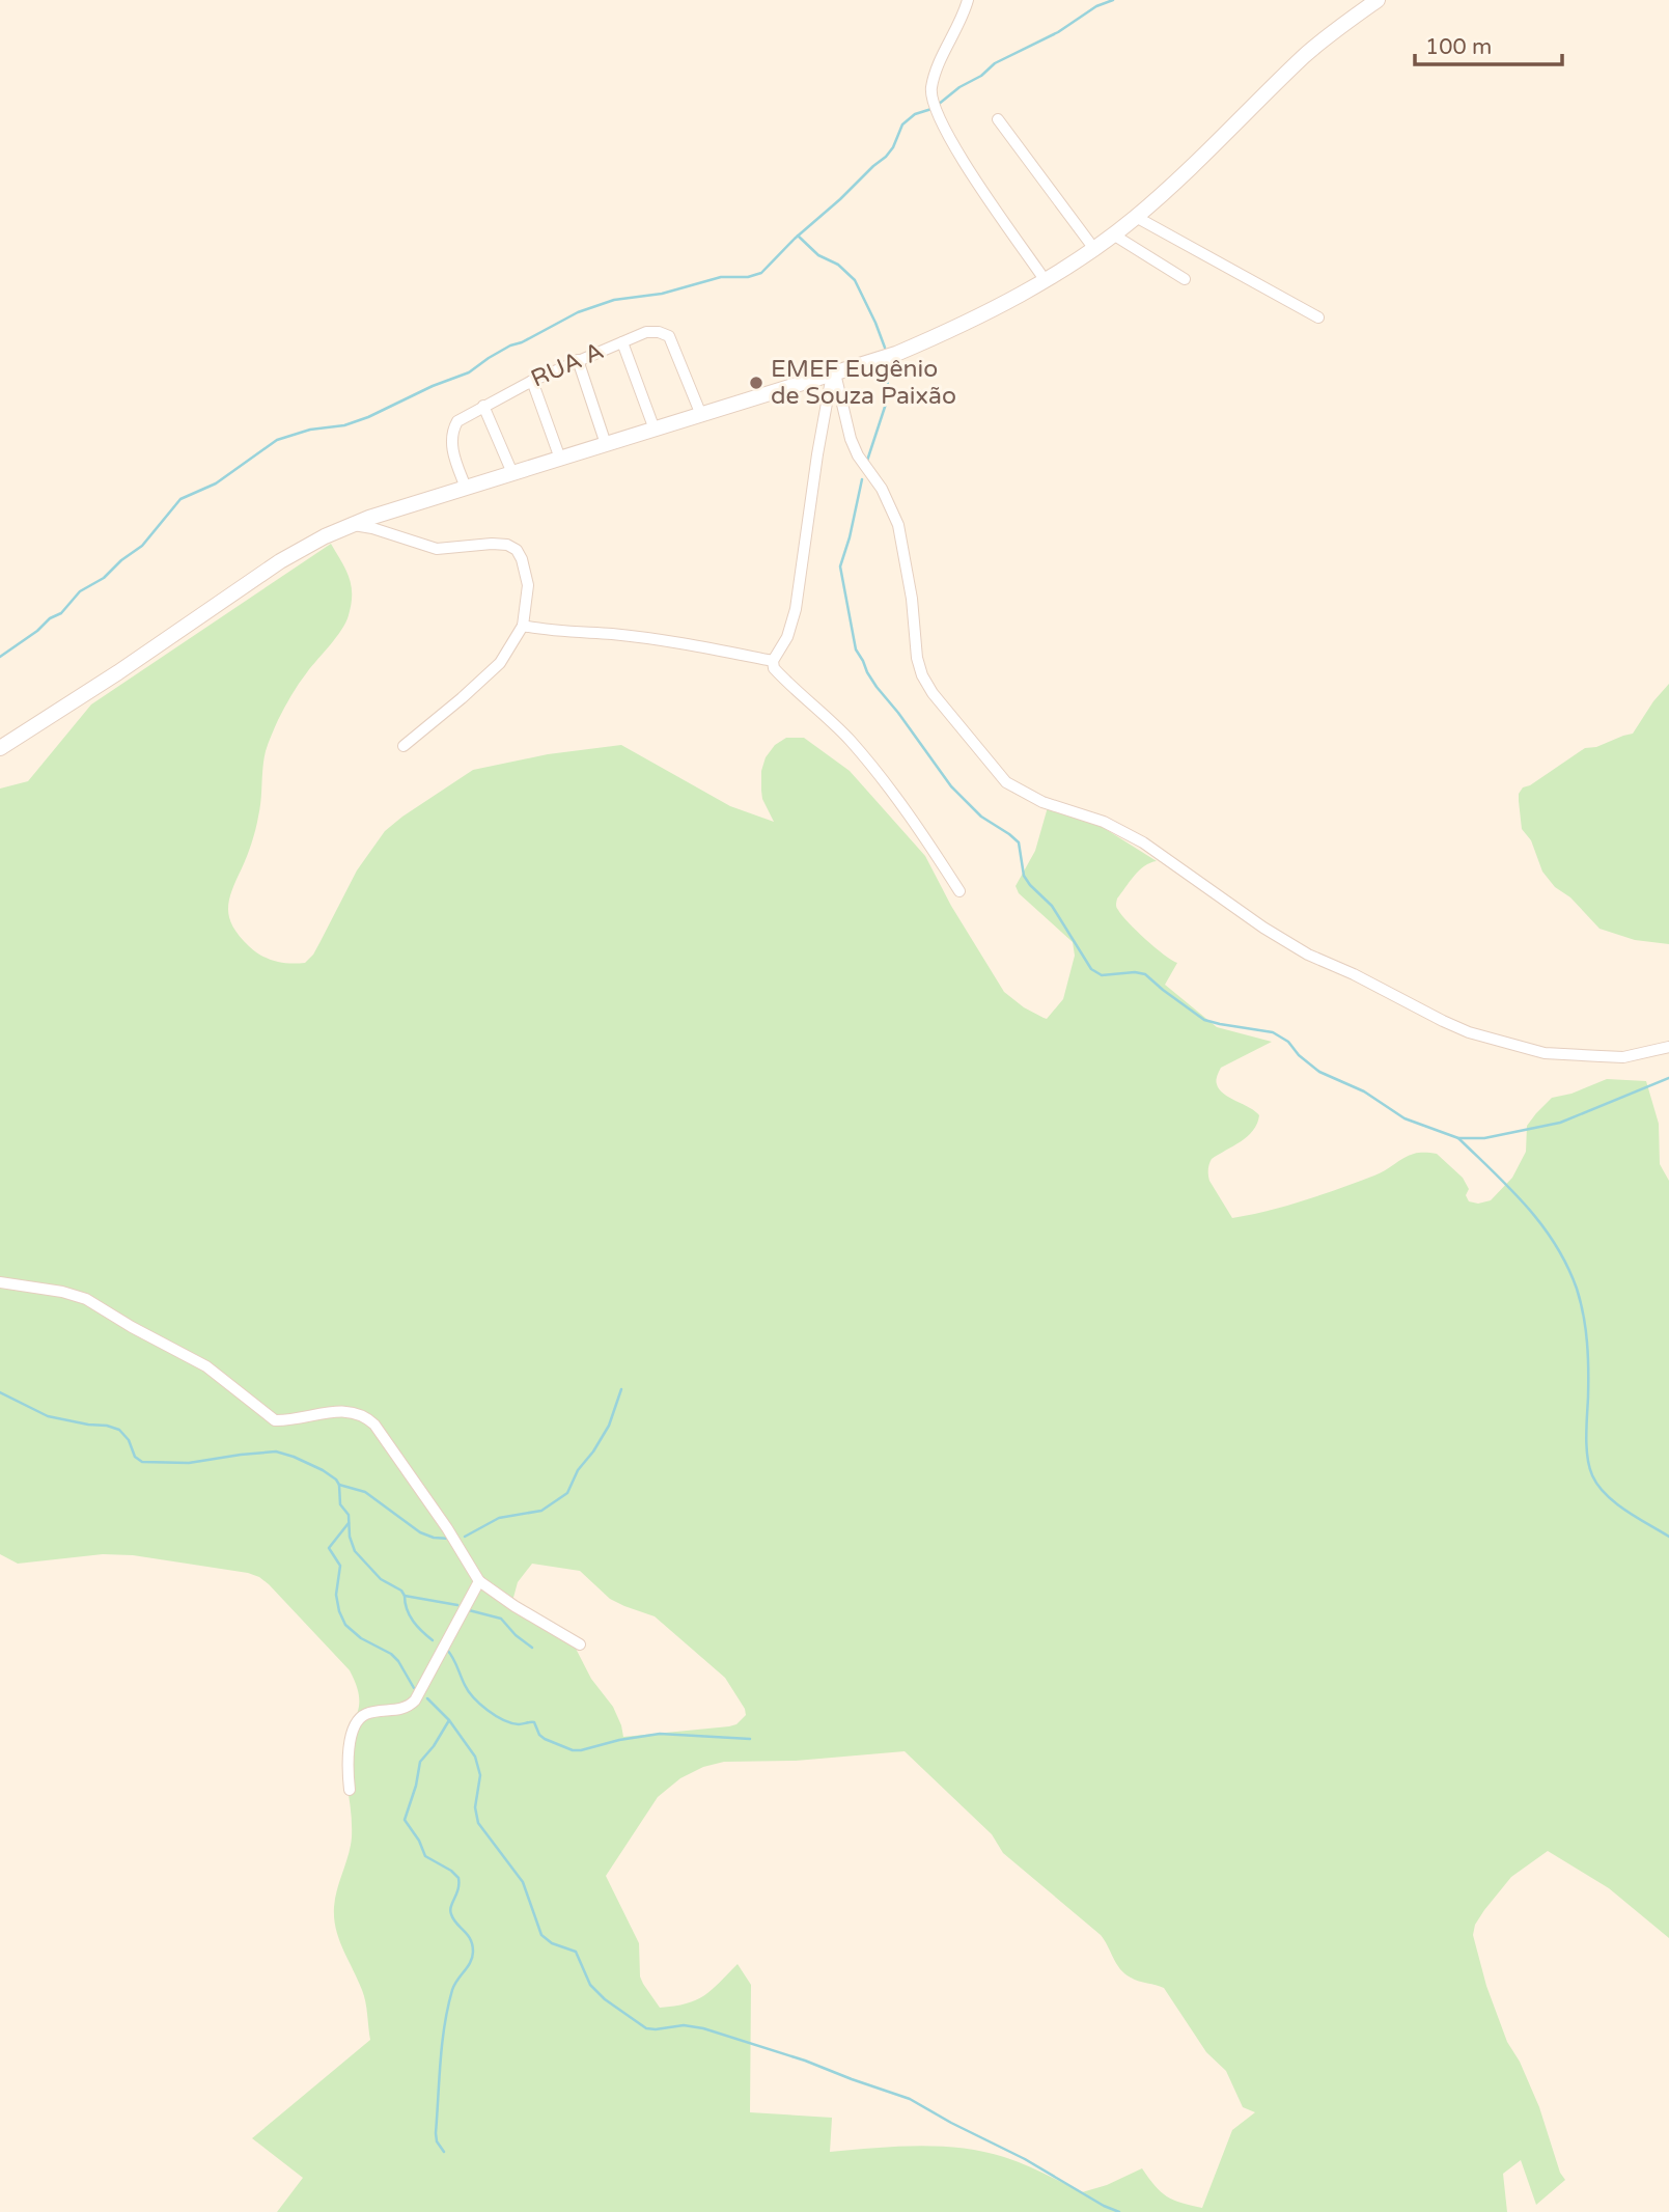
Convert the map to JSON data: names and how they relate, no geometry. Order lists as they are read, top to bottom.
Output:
{
  "streets": {
    "street": ["RUA A"]
  },
  "places": ["EMEF Eugênio de Souza Paixão"],
  "scale_bar": "100 m"
}
